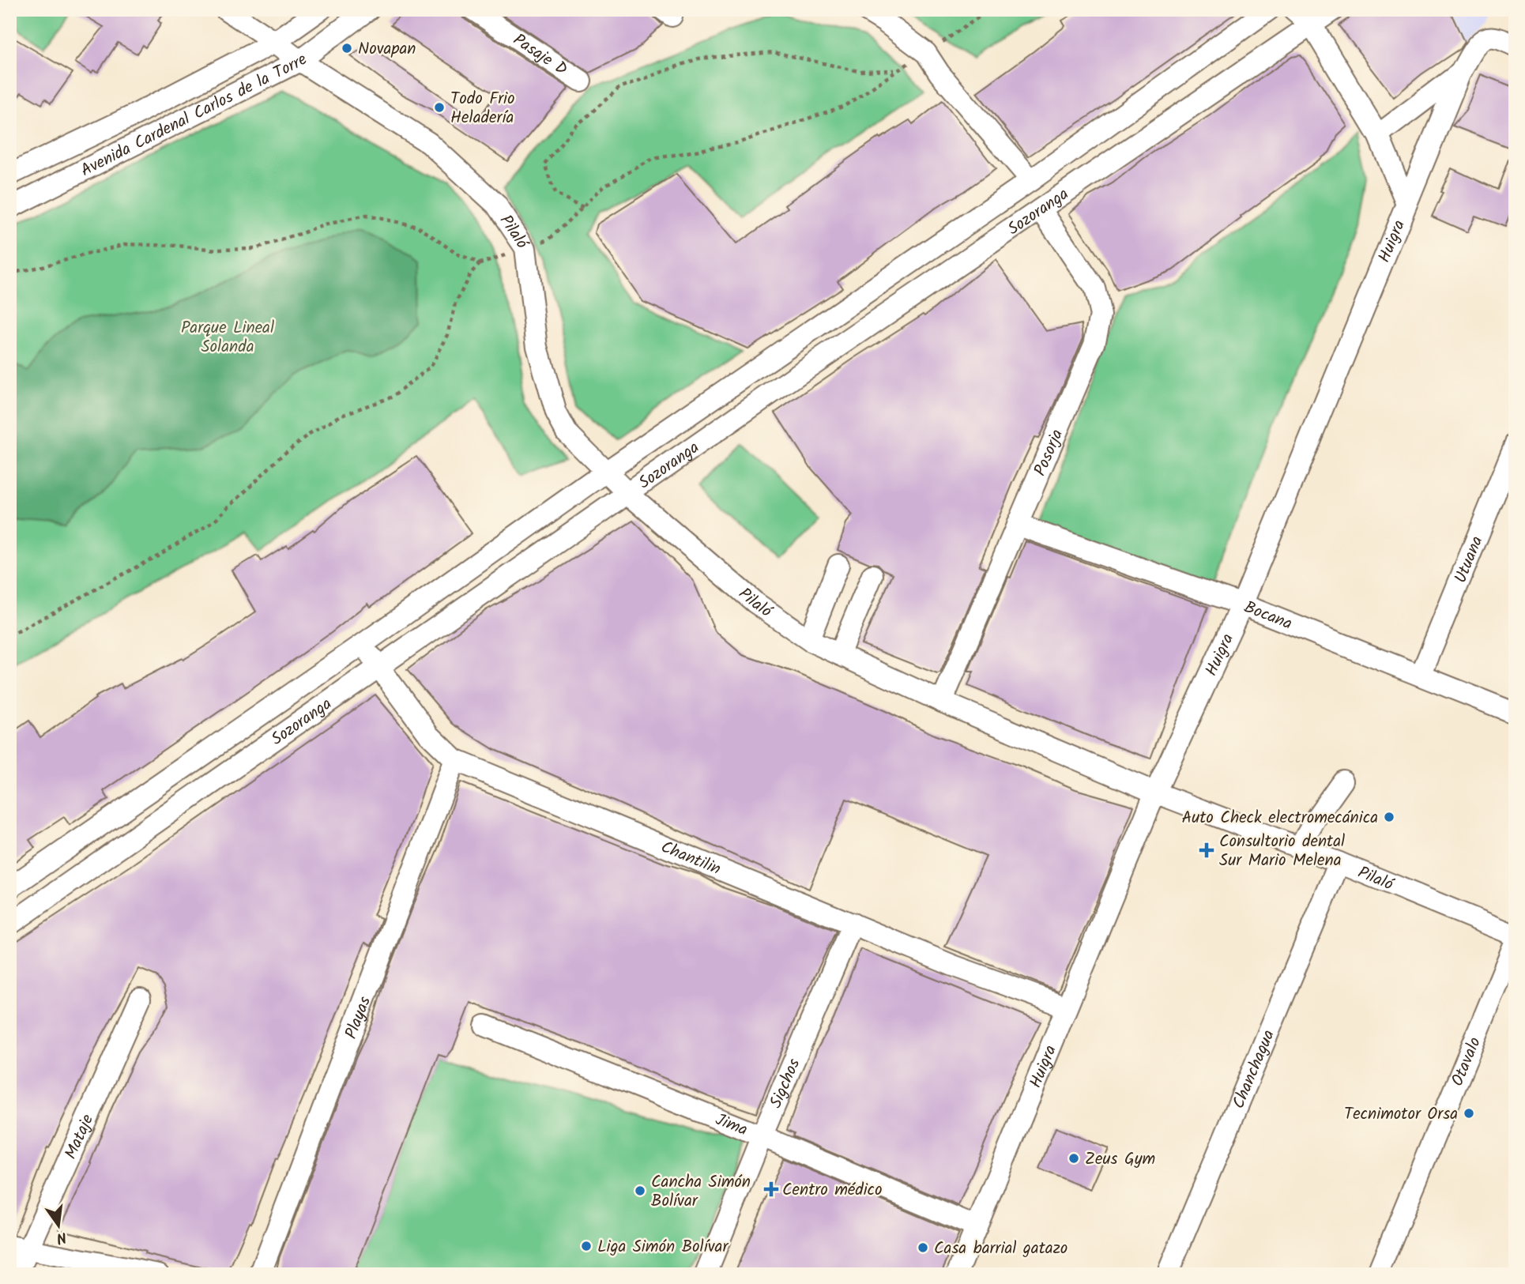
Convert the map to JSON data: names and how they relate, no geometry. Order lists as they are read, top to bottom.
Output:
{
  "streets": {
    "street": [
      "Pasaje D",
      "Avenida Cardenal Carlos de la Torre",
      "Sozoranga",
      "Pilaló",
      "Huigra",
      "Posorja",
      "Utuana",
      "Bocana",
      "Chantilin",
      "Playas",
      "Otavalo",
      "Chanchagua",
      "Sigchos",
      "Jima",
      "Mataje"
    ]
  },
  "crossings": [
    ["Avenida Cardenal Carlos de la Torre", "Pilaló"],
    ["Sozoranga", "Pilaló"],
    ["Sozoranga", "Posorja"],
    ["Sozoranga", "Chantilin"],
    ["Pilaló", "Huigra"],
    ["Pilaló", "Posorja"],
    ["Pilaló", "Chanchagua"],
    ["Huigra", "Bocana"],
    ["Huigra", "Chantilin"],
    ["Huigra", "Jima"],
    ["Posorja", "Bocana"],
    ["Utuana", "Bocana"],
    ["Chantilin", "Playas"],
    ["Chantilin", "Sigchos"],
    ["Sigchos", "Jima"]
  ],
  "parks": ["Parque Lineal Solanda"],
  "places": {
    "other": [
      "Novapan",
      "Todo Frio Heladería",
      "Auto Check electromecánica",
      "Tecnimotor Orsa",
      "Zeus Gym",
      "Cancha Simón Bolívar",
      "Liga Simón Bolívar",
      "Casa barrial gatazo"
    ],
    "health": ["Consultorio dental Sur Mario Melena", "Centro médico"]
  },
  "north": "bottom"
}
